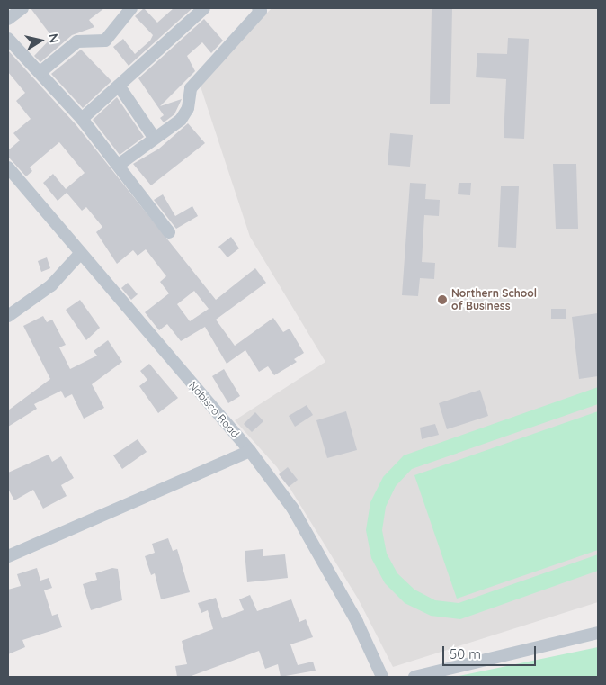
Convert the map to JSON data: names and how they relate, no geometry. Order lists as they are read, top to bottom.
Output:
{
  "streets": {
    "street": ["Nobisco Road"]
  },
  "places": ["Northern School of Business"],
  "scale_bar": "50 m",
  "north": "right"
}
